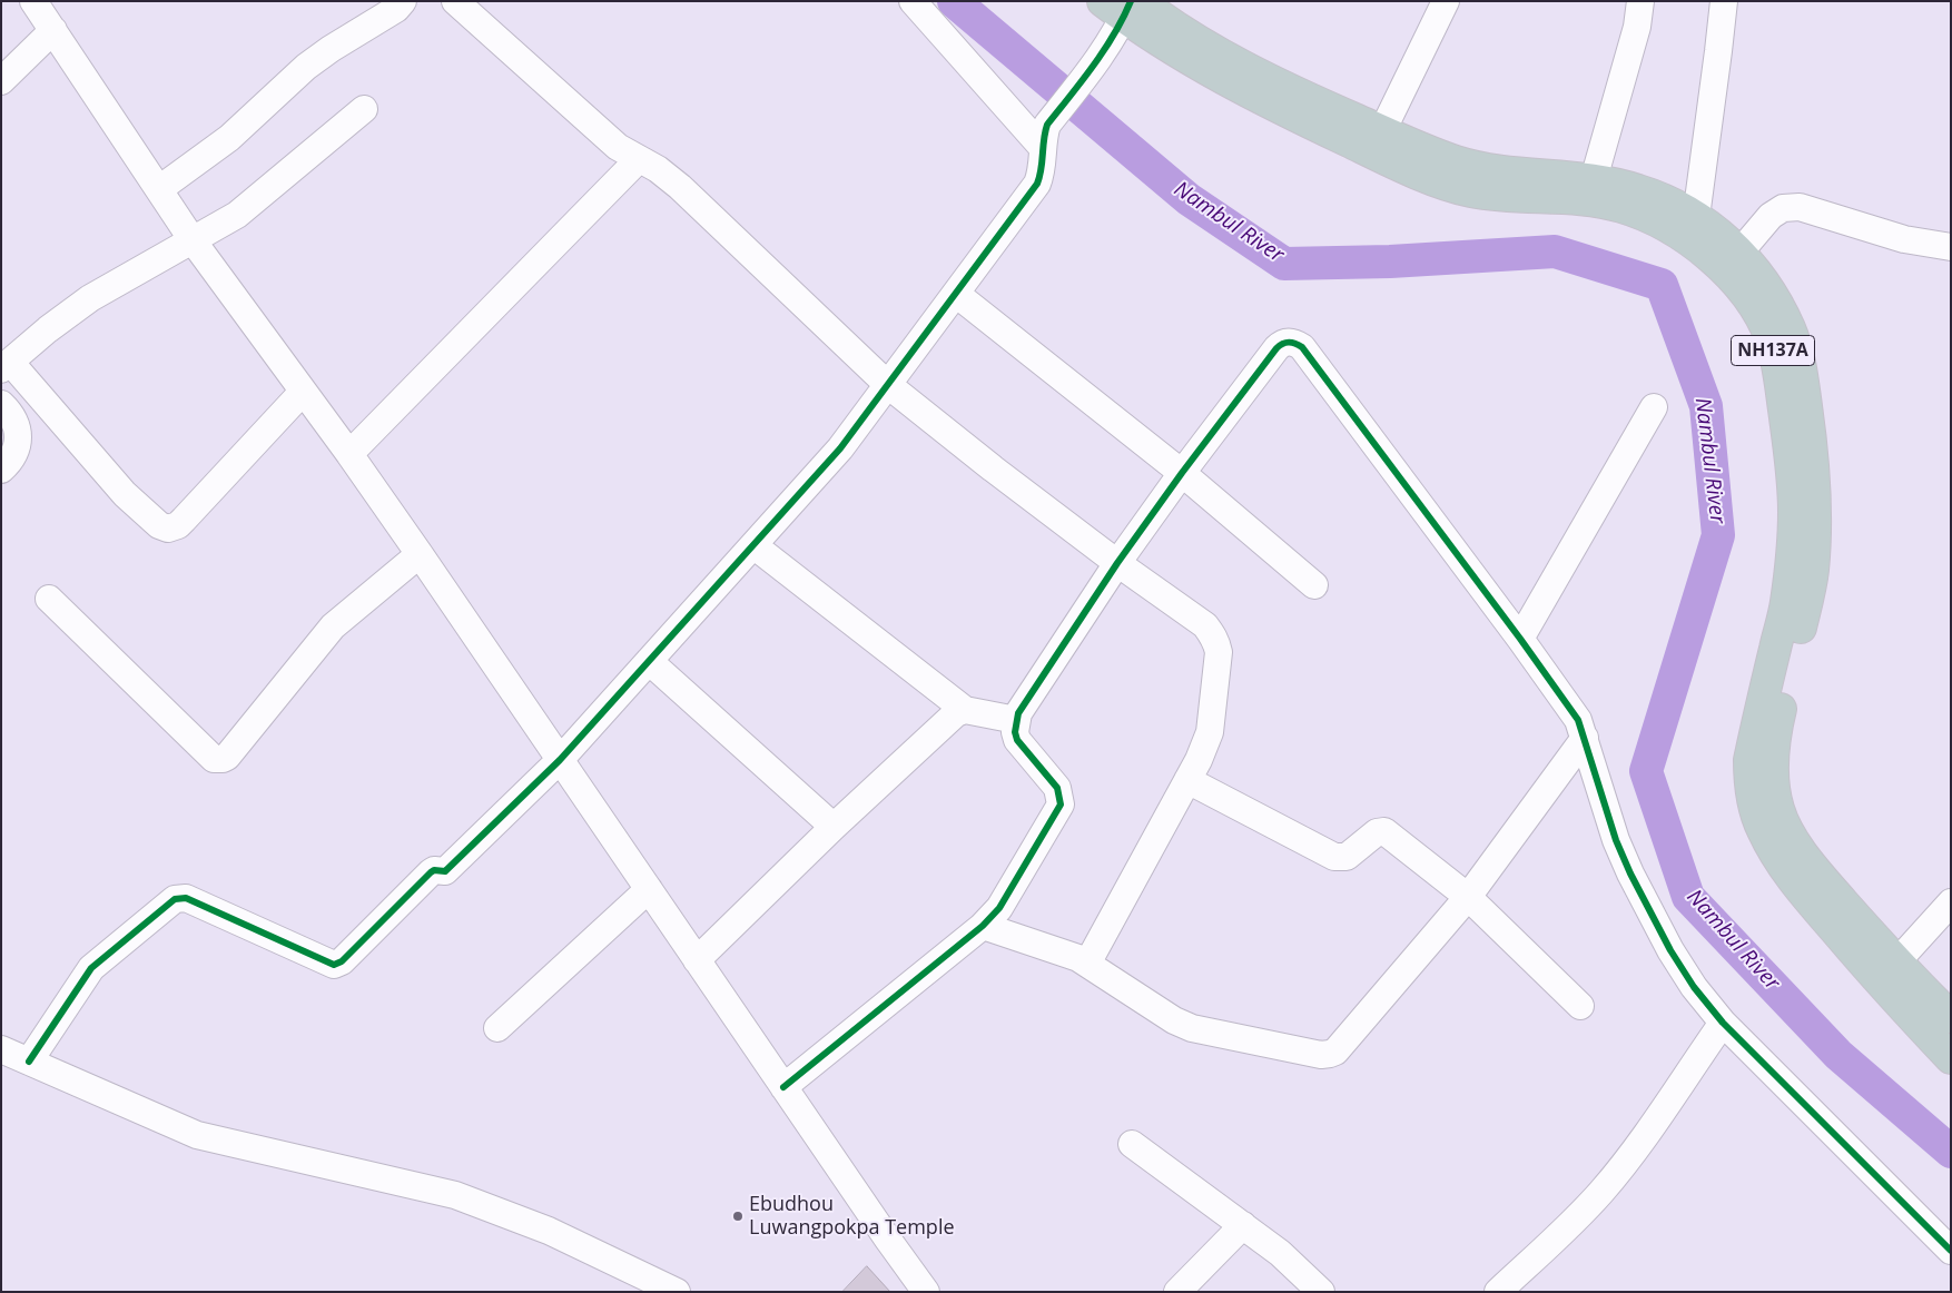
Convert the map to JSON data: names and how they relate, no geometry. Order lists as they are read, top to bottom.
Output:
{
  "streets": {
    "highway": ["NH137A"]
  },
  "water": ["Nambul River"],
  "places": ["Ebudhou Luwangpokpa Temple"]
}
